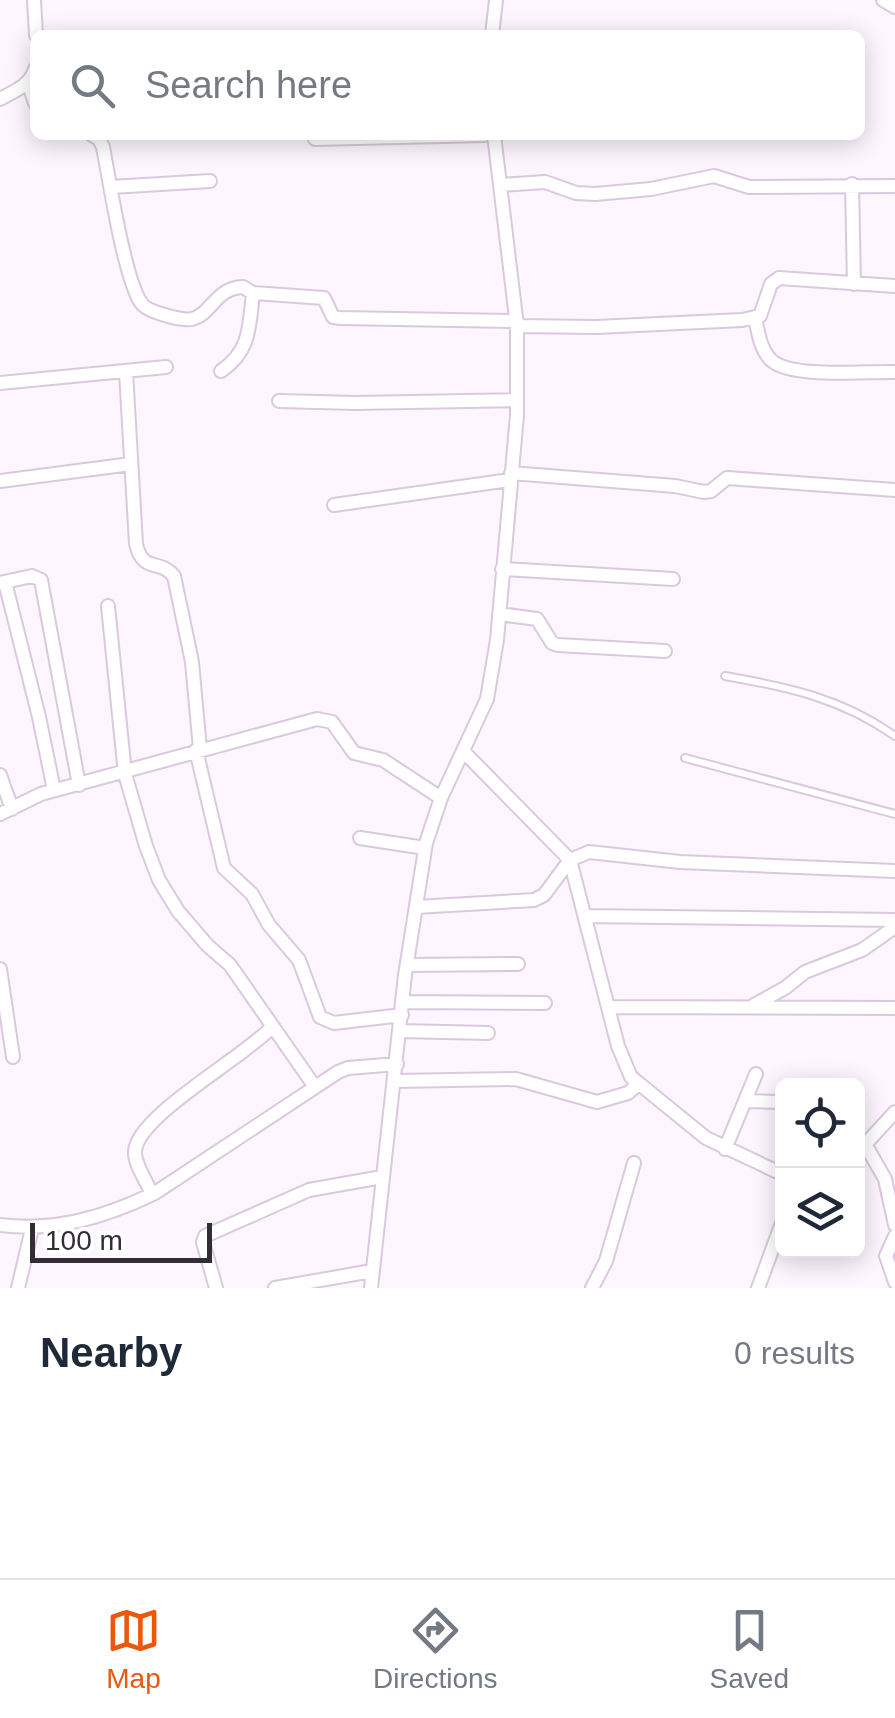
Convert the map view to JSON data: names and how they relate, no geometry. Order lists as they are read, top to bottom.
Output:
{
  "scale_bar": "100 m",
  "page": {
    "search": "Search here",
    "scale": "100 m",
    "heading": ["Nearby", "0 results"],
    "nav": ["Map", "Directions", "Saved"]
  }
}
